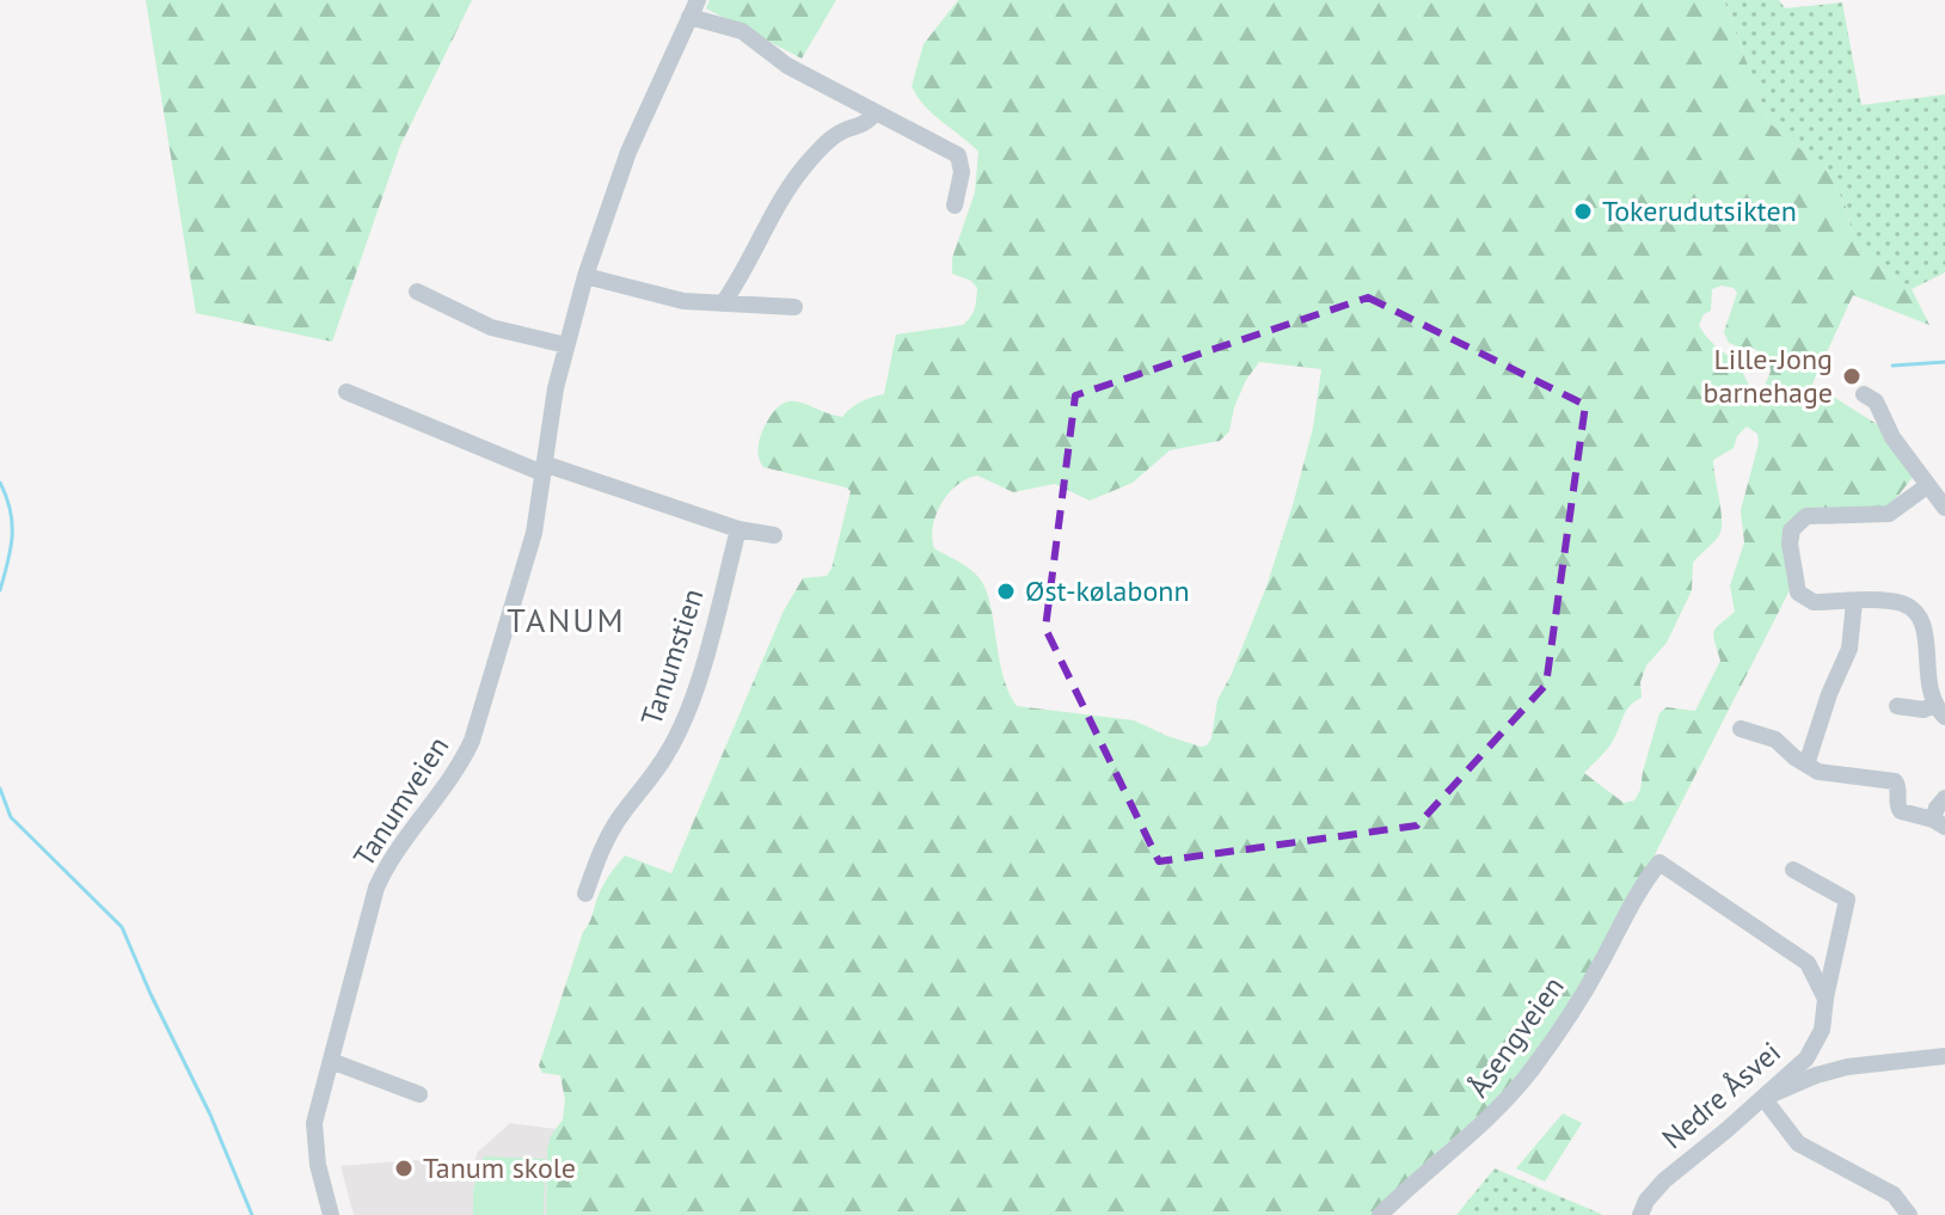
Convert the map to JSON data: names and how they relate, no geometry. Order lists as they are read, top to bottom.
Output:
{
  "streets": {
    "street": [
      "Tanumstien",
      "Tanumveien",
      "Åsengveien",
      "Nedre Åsvei"
    ]
  },
  "crossings": [
    ["Åsengveien", "Nedre Åsvei"]
  ],
  "districts": ["TANUM"],
  "places": [
    "Tokerudutsikten",
    "Lille-Jong barnehage",
    "Øst-kølabonn",
    "Tanum skole"
  ]
}
